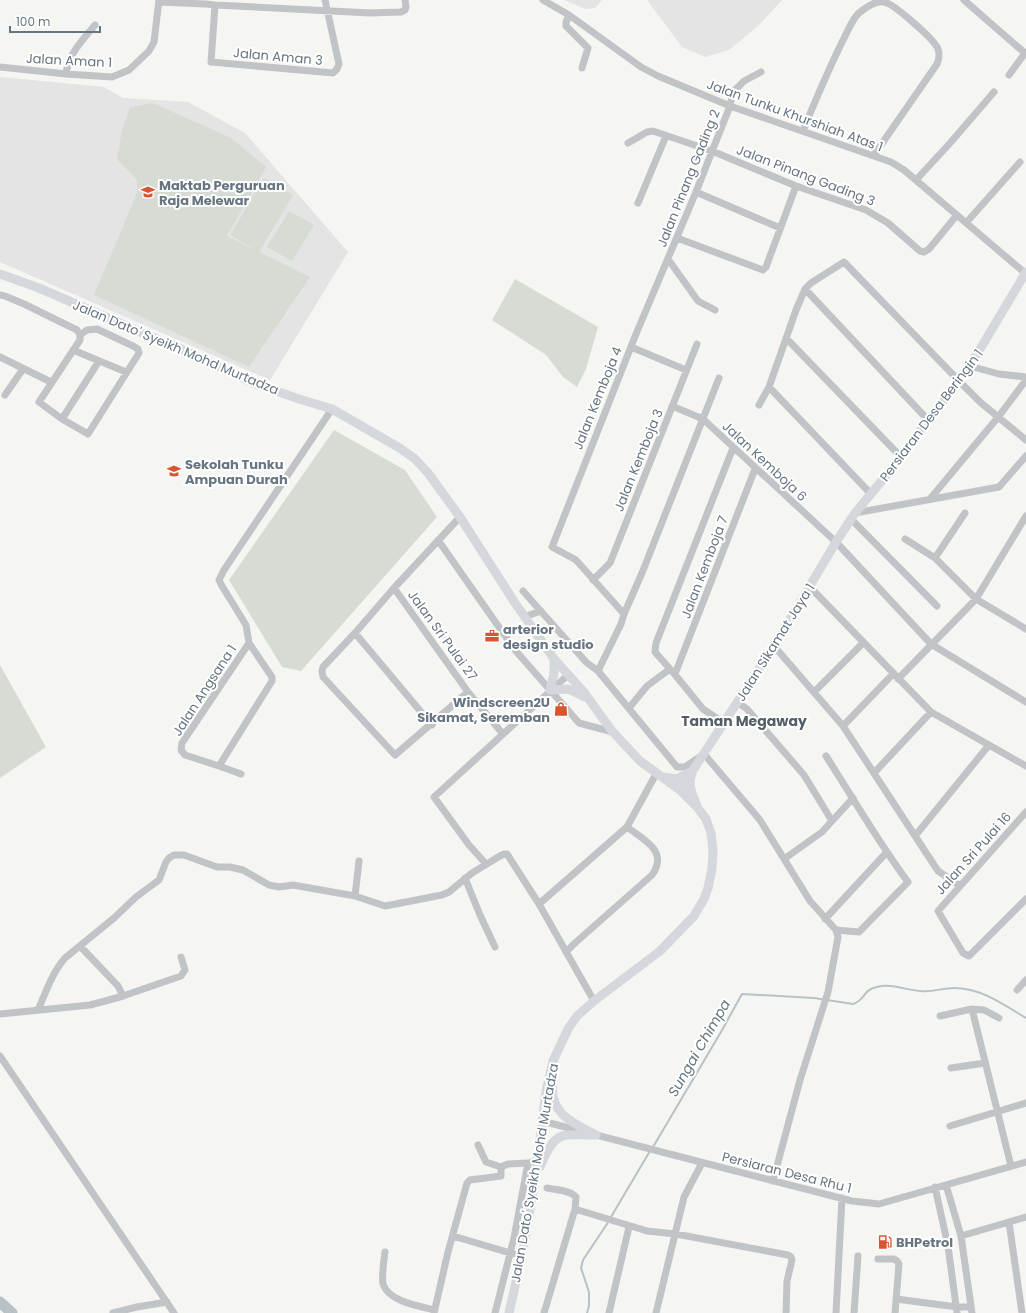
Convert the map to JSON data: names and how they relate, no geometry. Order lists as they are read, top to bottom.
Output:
{
  "streets": {
    "main road": ["Jalan Dato' Syeikh Mohd Murtadza", "Persiaran Desa Beringin 1", "Jalan Sikamat Jaya 1"],
    "street": [
      "Jalan Aman 3",
      "Jalan Aman 1",
      "Jalan Tunku Khurshiah Atas 1",
      "Jalan Pinang Gading 3",
      "Jalan Pinang Gading 2",
      "Jalan Kemboja 4",
      "Jalan Kemboja 3",
      "Jalan Kemboja 6",
      "Jalan Kemboja 7",
      "Jalan Sri Pulai 27",
      "Jalan Angsana 1",
      "Jalan Sri Pulai 16",
      "Persiaran Desa Rhu 1"
    ]
  },
  "crossings": [
    ["Jalan Tunku Khurshiah Atas 1", "Jalan Pinang Gading 3"],
    ["Jalan Tunku Khurshiah Atas 1", "Jalan Pinang Gading 2"],
    ["Jalan Tunku Khurshiah Atas 1", "Persiaran Desa Beringin 1"],
    ["Jalan Pinang Gading 3", "Jalan Pinang Gading 2"],
    ["Jalan Pinang Gading 2", "Jalan Kemboja 4"],
    ["Jalan Dato' Syeikh Mohd Murtadza", "Jalan Sikamat Jaya 1"],
    ["Jalan Dato' Syeikh Mohd Murtadza", "Persiaran Desa Rhu 1"],
    ["Jalan Kemboja 4", "Jalan Kemboja 3"],
    ["Persiaran Desa Beringin 1", "Jalan Sikamat Jaya 1"],
    ["Jalan Kemboja 3", "Jalan Kemboja 6"],
    ["Jalan Kemboja 6", "Jalan Kemboja 7"],
    ["Jalan Kemboja 6", "Jalan Sikamat Jaya 1"]
  ],
  "districts": ["Taman Megaway"],
  "water": ["Sungai Chimpa"],
  "places": {
    "school or university": ["Maktab Perguruan Raja Melewar", "Sekolah Tunku Ampuan Durah"],
    "office": ["arterior design studio"],
    "shop": ["Windscreen2U Sikamat, Seremban"],
    "fuel station": ["BHPetrol"]
  },
  "scale_bar": "100 m"
}
